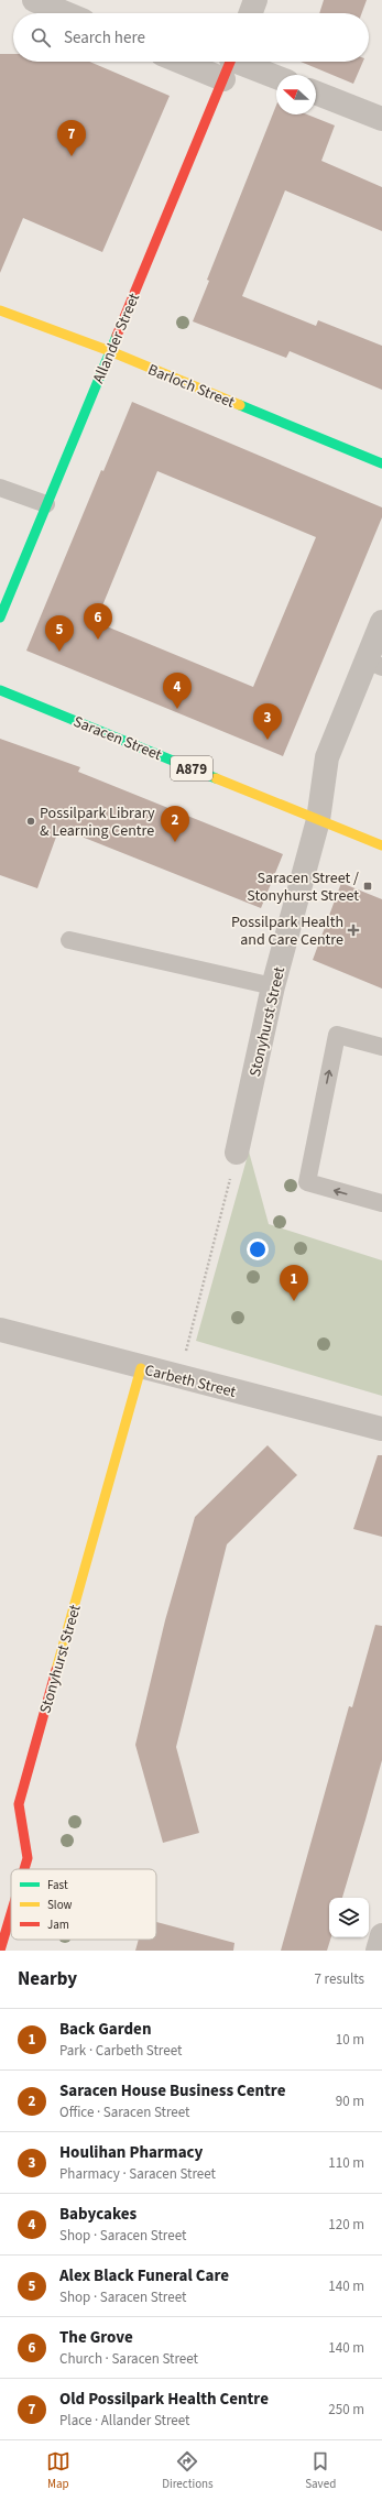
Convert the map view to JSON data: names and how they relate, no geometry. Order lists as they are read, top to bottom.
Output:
{
  "streets": {
    "street": [
      "Allander Street",
      "Barloch Street",
      "Saracen Street",
      "A879",
      "Stonyhurst Street",
      "Carbeth Street"
    ]
  },
  "crossings": [
    ["Allander Street", "Barloch Street"],
    ["Saracen Street", "Stonyhurst Street"],
    ["Stonyhurst Street", "Carbeth Street"]
  ],
  "places": {
    "other": ["Possilpark Library & Learning Centre"],
    "transit": ["Saracen Street / Stonyhurst Street"],
    "health": ["Possilpark Health and Care Centre"]
  },
  "legend": ["Fast", "Slow", "Jam"],
  "north": "left",
  "page": {
    "search": "Search here",
    "pins": [
      "7",
      "6",
      "5",
      "4",
      "3",
      "2",
      "1"
    ],
    "heading": ["Nearby", "7 results"],
    "list": [
      {
        "mark": "1",
        "name": "Back Garden",
        "note": "Park · Carbeth Street",
        "value": "10 m"
      },
      {
        "mark": "2",
        "name": "Saracen House Business Centre",
        "note": "Office · Saracen Street",
        "value": "90 m"
      },
      {
        "mark": "3",
        "name": "Houlihan Pharmacy",
        "note": "Pharmacy · Saracen Street",
        "value": "110 m"
      },
      {
        "mark": "4",
        "name": "Babycakes",
        "note": "Shop · Saracen Street",
        "value": "120 m"
      },
      {
        "mark": "5",
        "name": "Alex Black Funeral Care",
        "note": "Shop · Saracen Street",
        "value": "140 m"
      },
      {
        "mark": "6",
        "name": "The Grove",
        "note": "Church · Saracen Street",
        "value": "140 m"
      },
      {
        "mark": "7",
        "name": "Old Possilpark Health Centre",
        "note": "Place · Allander Street",
        "value": "250 m"
      }
    ],
    "nav": ["Map", "Directions", "Saved"]
  }
}
